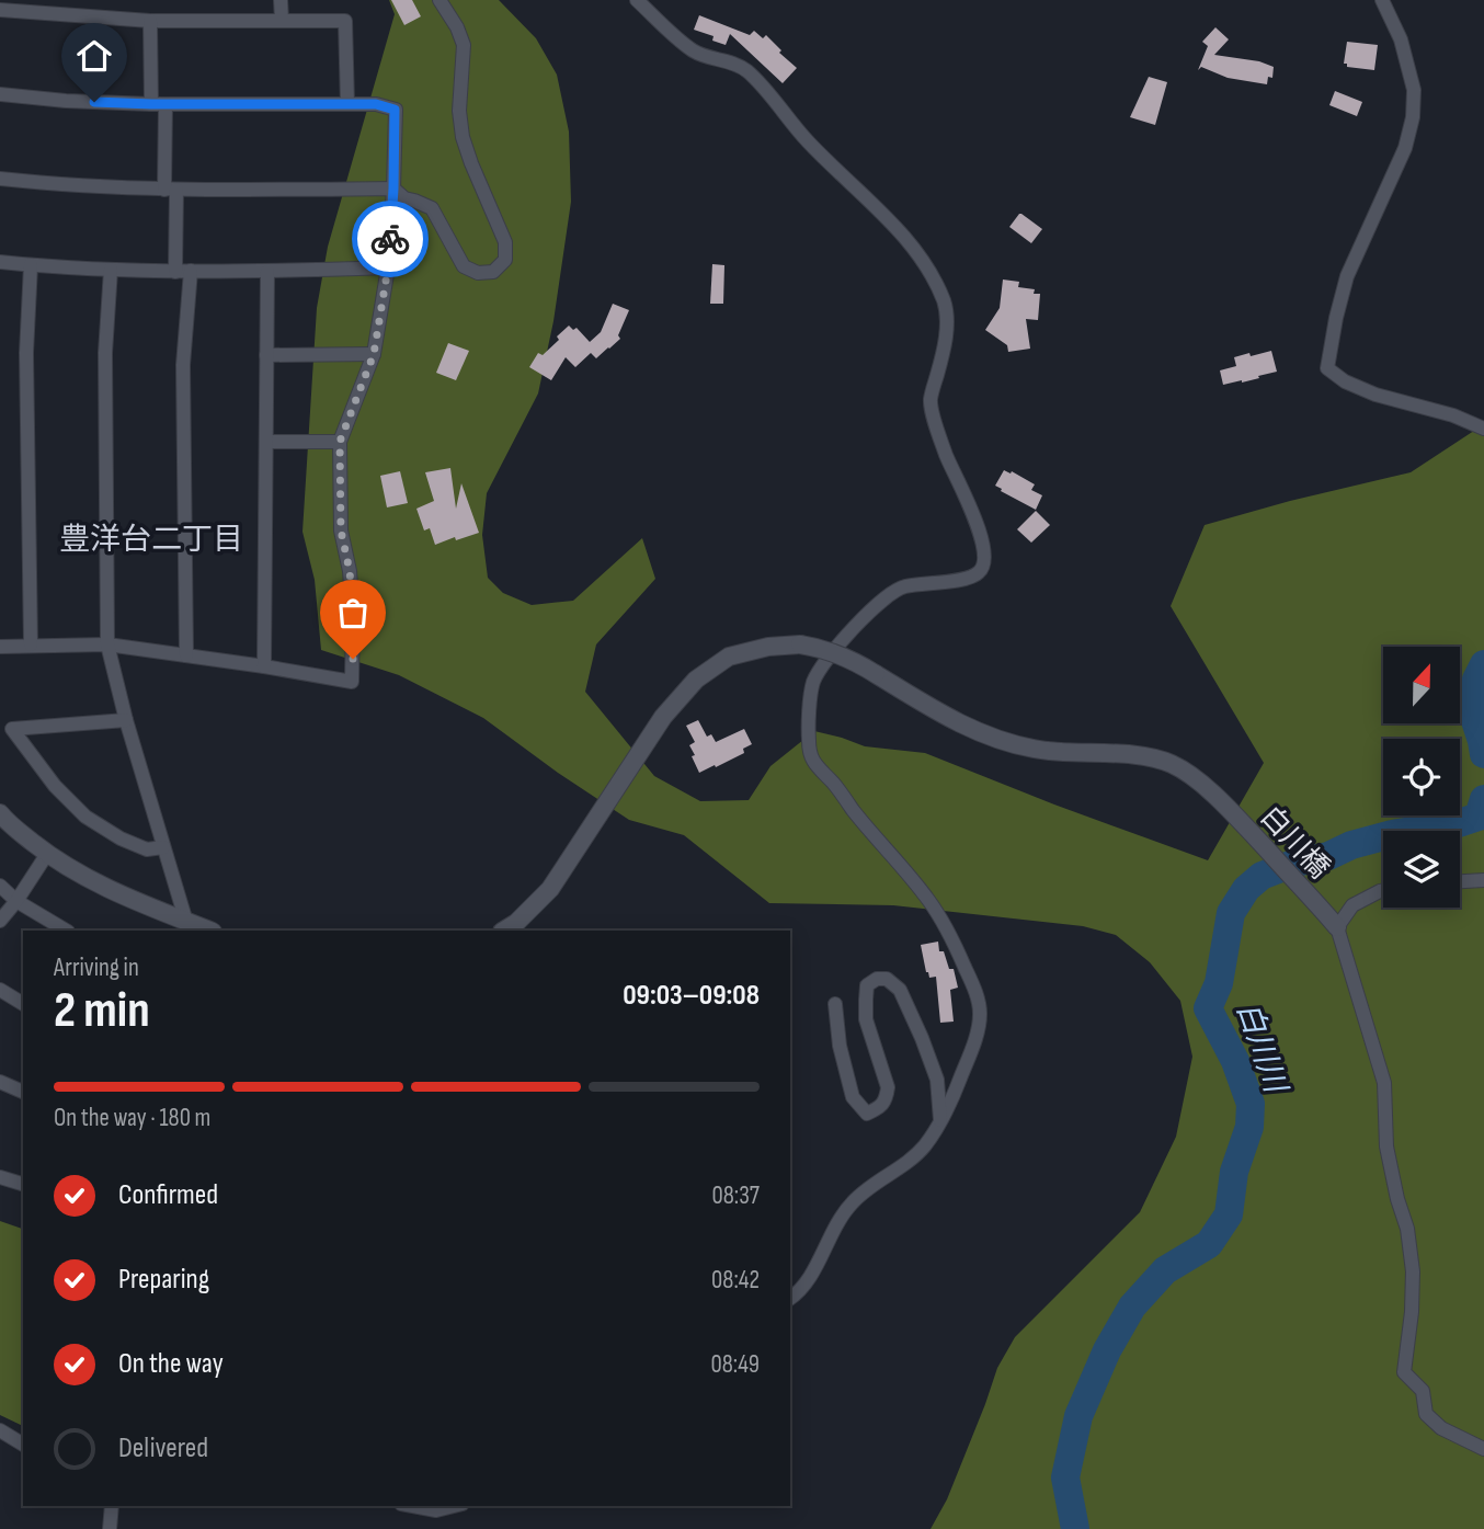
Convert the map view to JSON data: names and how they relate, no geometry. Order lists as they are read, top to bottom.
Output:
{
  "streets": {
    "street": ["白川橋"]
  },
  "districts": ["豊洋台二丁目"],
  "water": ["白川川"],
  "north": "top",
  "page": {
    "heading": ["2 min", "Arriving in", "09:03–09:08"],
    "bar": "On the way · 180 m",
    "list": [
      ["Confirmed", "08:37"],
      ["Preparing", "08:42"],
      ["On the way", "08:49"],
      "Delivered"
    ]
  }
}
